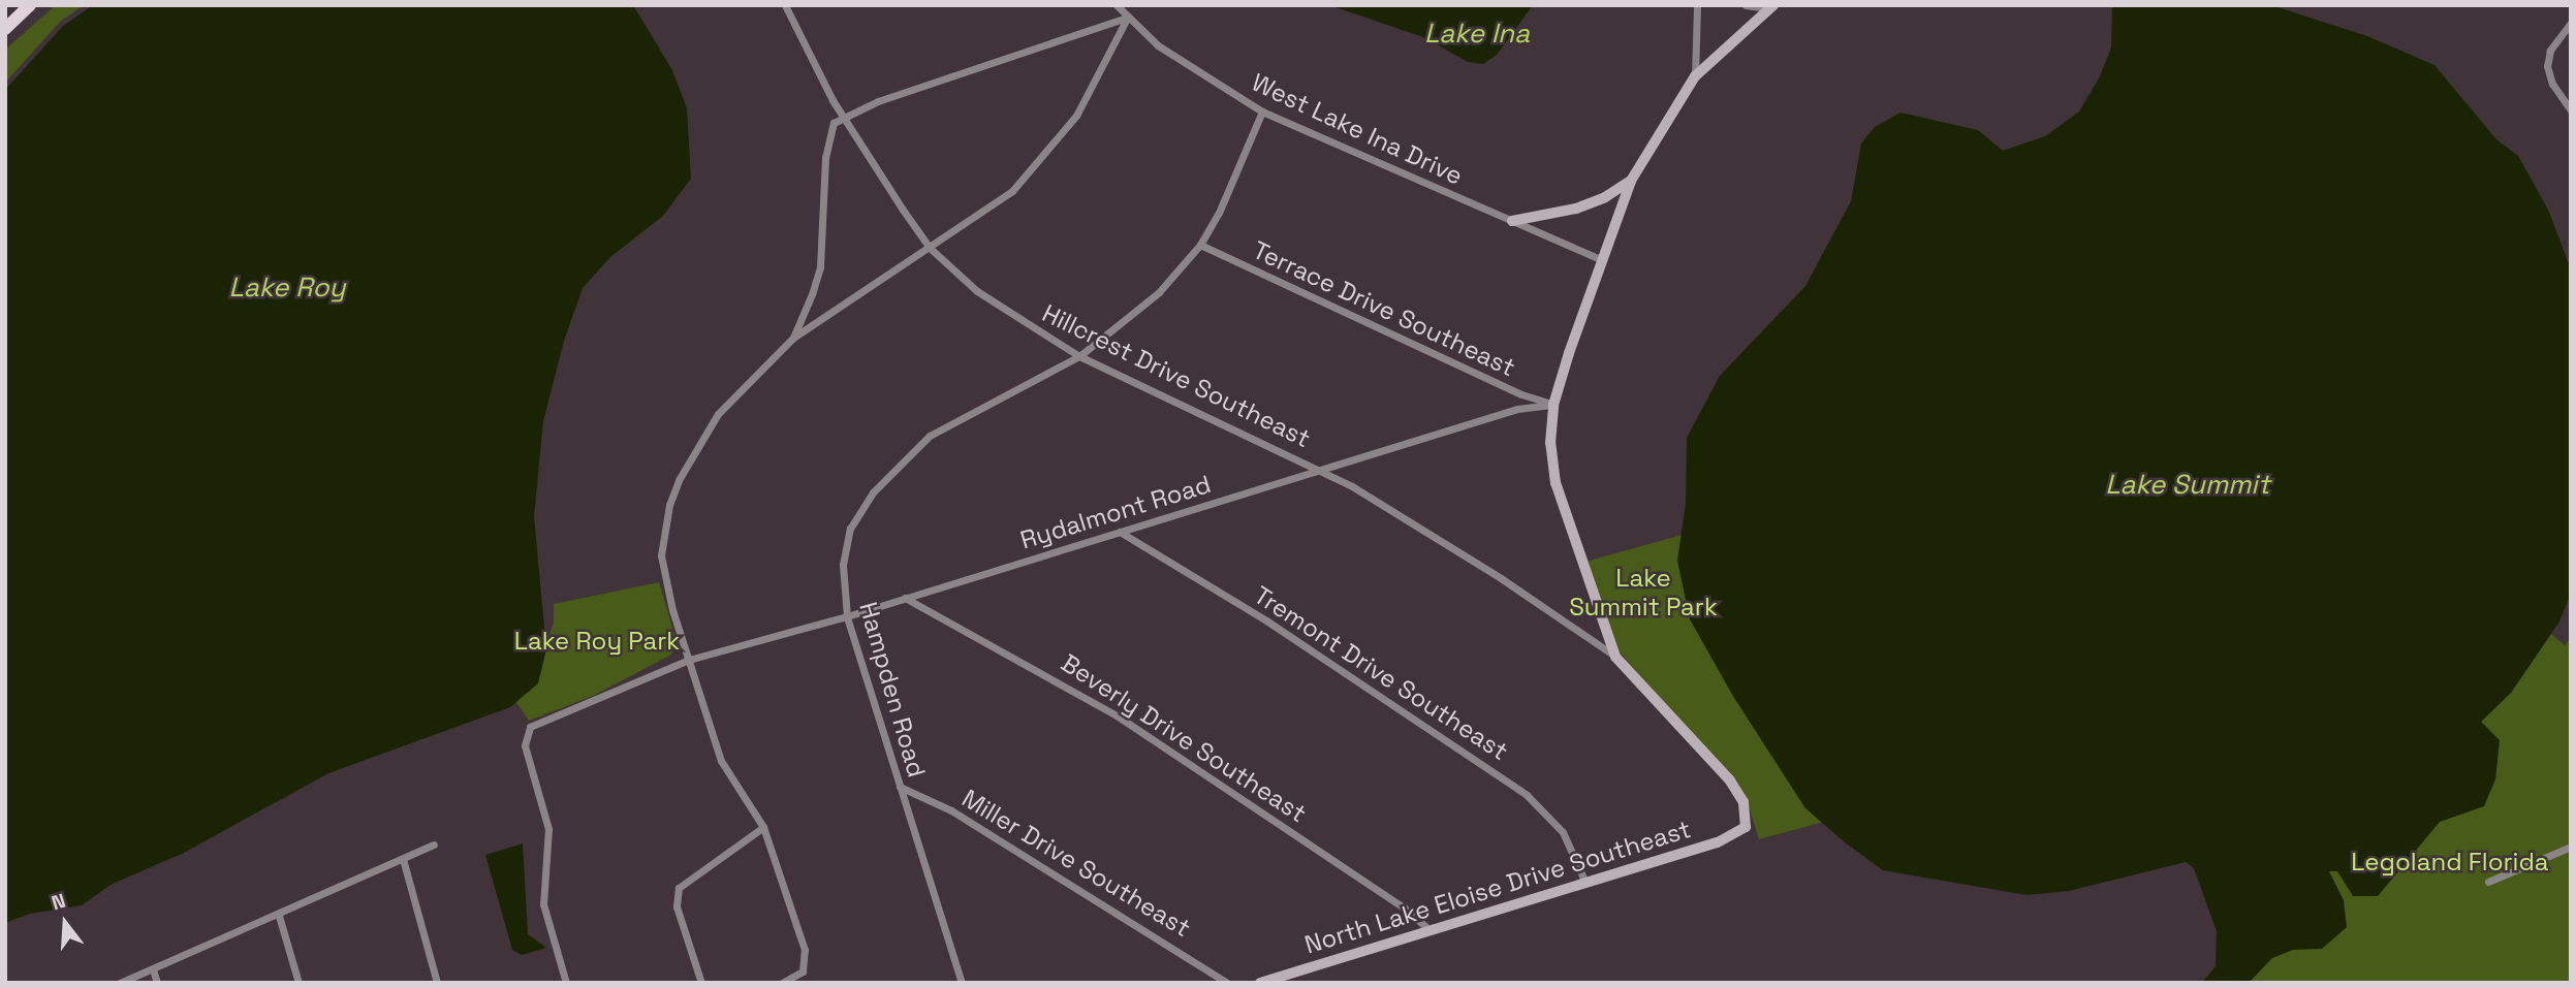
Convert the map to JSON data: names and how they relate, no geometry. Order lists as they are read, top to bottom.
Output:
{
  "streets": {
    "street": [
      "West Lake Ina Drive",
      "Terrace Drive Southeast",
      "Hillcrest Drive Southeast",
      "Rydalmont Road",
      "Tremont Drive Southeast",
      "Hampden Road",
      "Beverly Drive Southeast",
      "Miller Drive Southeast",
      "North Lake Eloise Drive Southeast"
    ]
  },
  "crossings": [
    ["West Lake Ina Drive", "Hampden Road"],
    ["Terrace Drive Southeast", "Rydalmont Road"],
    ["Terrace Drive Southeast", "Hampden Road"],
    ["Hillcrest Drive Southeast", "Rydalmont Road"],
    ["Hillcrest Drive Southeast", "Hampden Road"],
    ["Hillcrest Drive Southeast", "North Lake Eloise Drive Southeast"],
    ["Rydalmont Road", "Tremont Drive Southeast"],
    ["Rydalmont Road", "Hampden Road"],
    ["Rydalmont Road", "Beverly Drive Southeast"],
    ["Tremont Drive Southeast", "North Lake Eloise Drive Southeast"],
    ["Hampden Road", "Miller Drive Southeast"],
    ["Beverly Drive Southeast", "North Lake Eloise Drive Southeast"]
  ],
  "water": ["Lake Ina", "Lake Roy", "Lake Summit"],
  "parks": ["Lake Summit Park", "Lake Roy Park", "Legoland Florida"],
  "north": "top"
}
